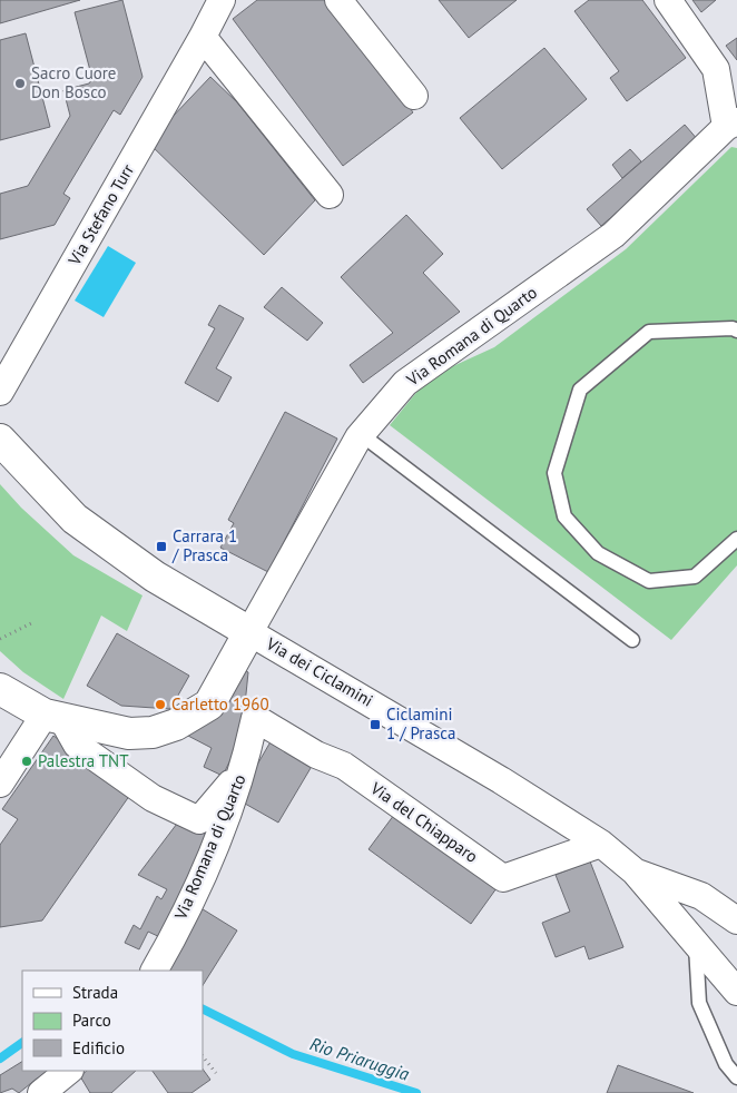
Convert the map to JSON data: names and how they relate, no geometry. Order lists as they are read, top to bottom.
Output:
{
  "streets": {
    "street": [
      "Via Stefano Turr",
      "Via Romana di Quarto",
      "Via dei Ciclamini",
      "Via del Chiapparo"
    ]
  },
  "crossings": [
    ["Via Romana di Quarto", "Via dei Ciclamini"],
    ["Via Romana di Quarto", "Via del Chiapparo"],
    ["Via dei Ciclamini", "Via del Chiapparo"]
  ],
  "water": ["Rio Priaruggia"],
  "places": {
    "other": ["Sacro Cuore Don Bosco", "Carletto 1960", "Palestra TNT"],
    "transit": ["Carrara 1 / Prasca", "Ciclamini 1 / Prasca"]
  },
  "legend": ["Strada", "Parco", "Edificio"]
}
